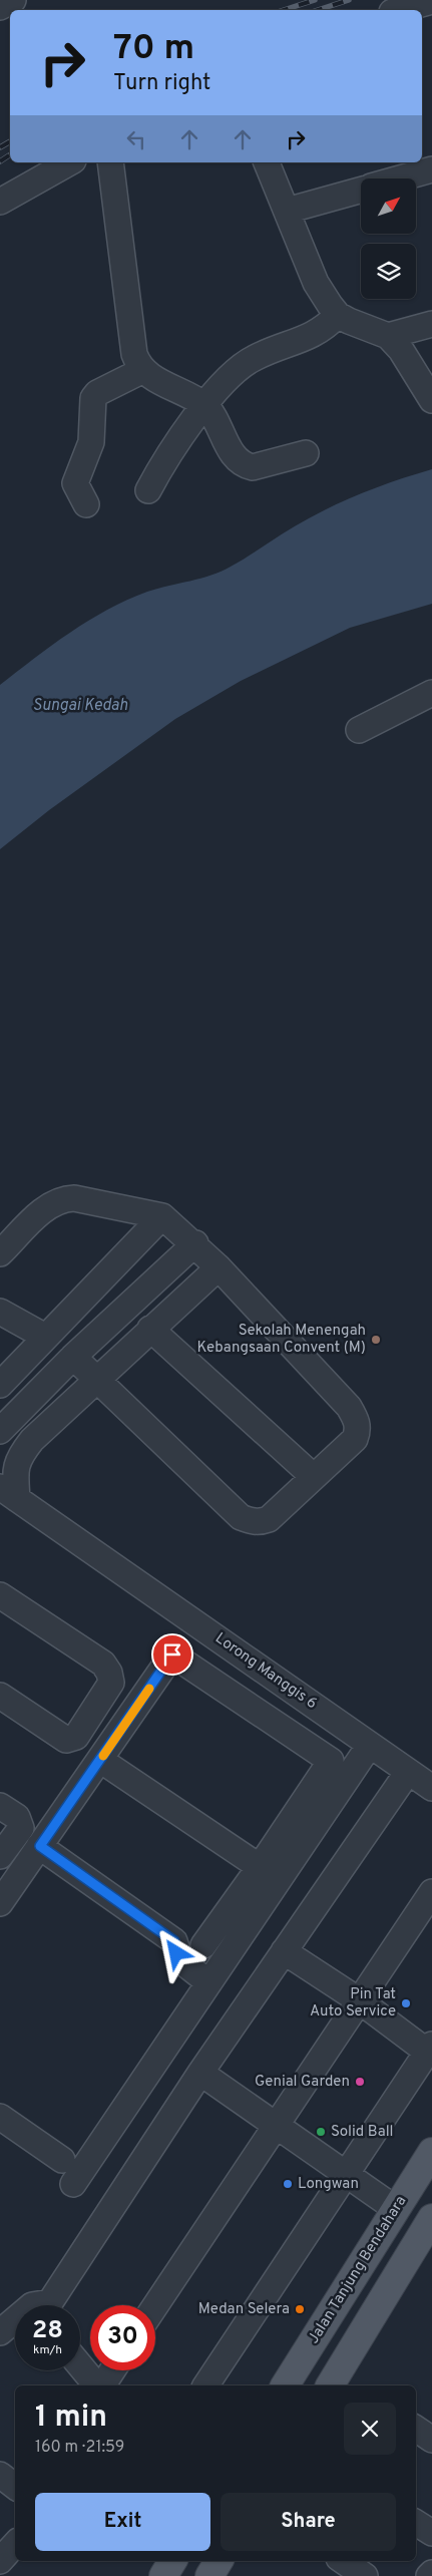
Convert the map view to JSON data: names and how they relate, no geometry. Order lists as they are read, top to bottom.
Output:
{
  "streets": {
    "main road": ["Jalan Tanjung Bendahara"],
    "street": ["Lorong Manggis 6"]
  },
  "water": ["Sungai Kedah"],
  "places": [
    "Sekolah Menengah Kebangsaan Convent (M)",
    "Pin Tat Auto Service",
    "Genial Garden",
    "Solid Ball",
    "Longwan",
    "Medan Selera"
  ],
  "north": "top right",
  "page": {
    "turn": ["70 m", "Turn right"],
    "speed": "28 km/h",
    "limit": "30",
    "heading": ["1 min", "160 m · 21:59"],
    "buttons": ["Exit", "Share"]
  }
}
